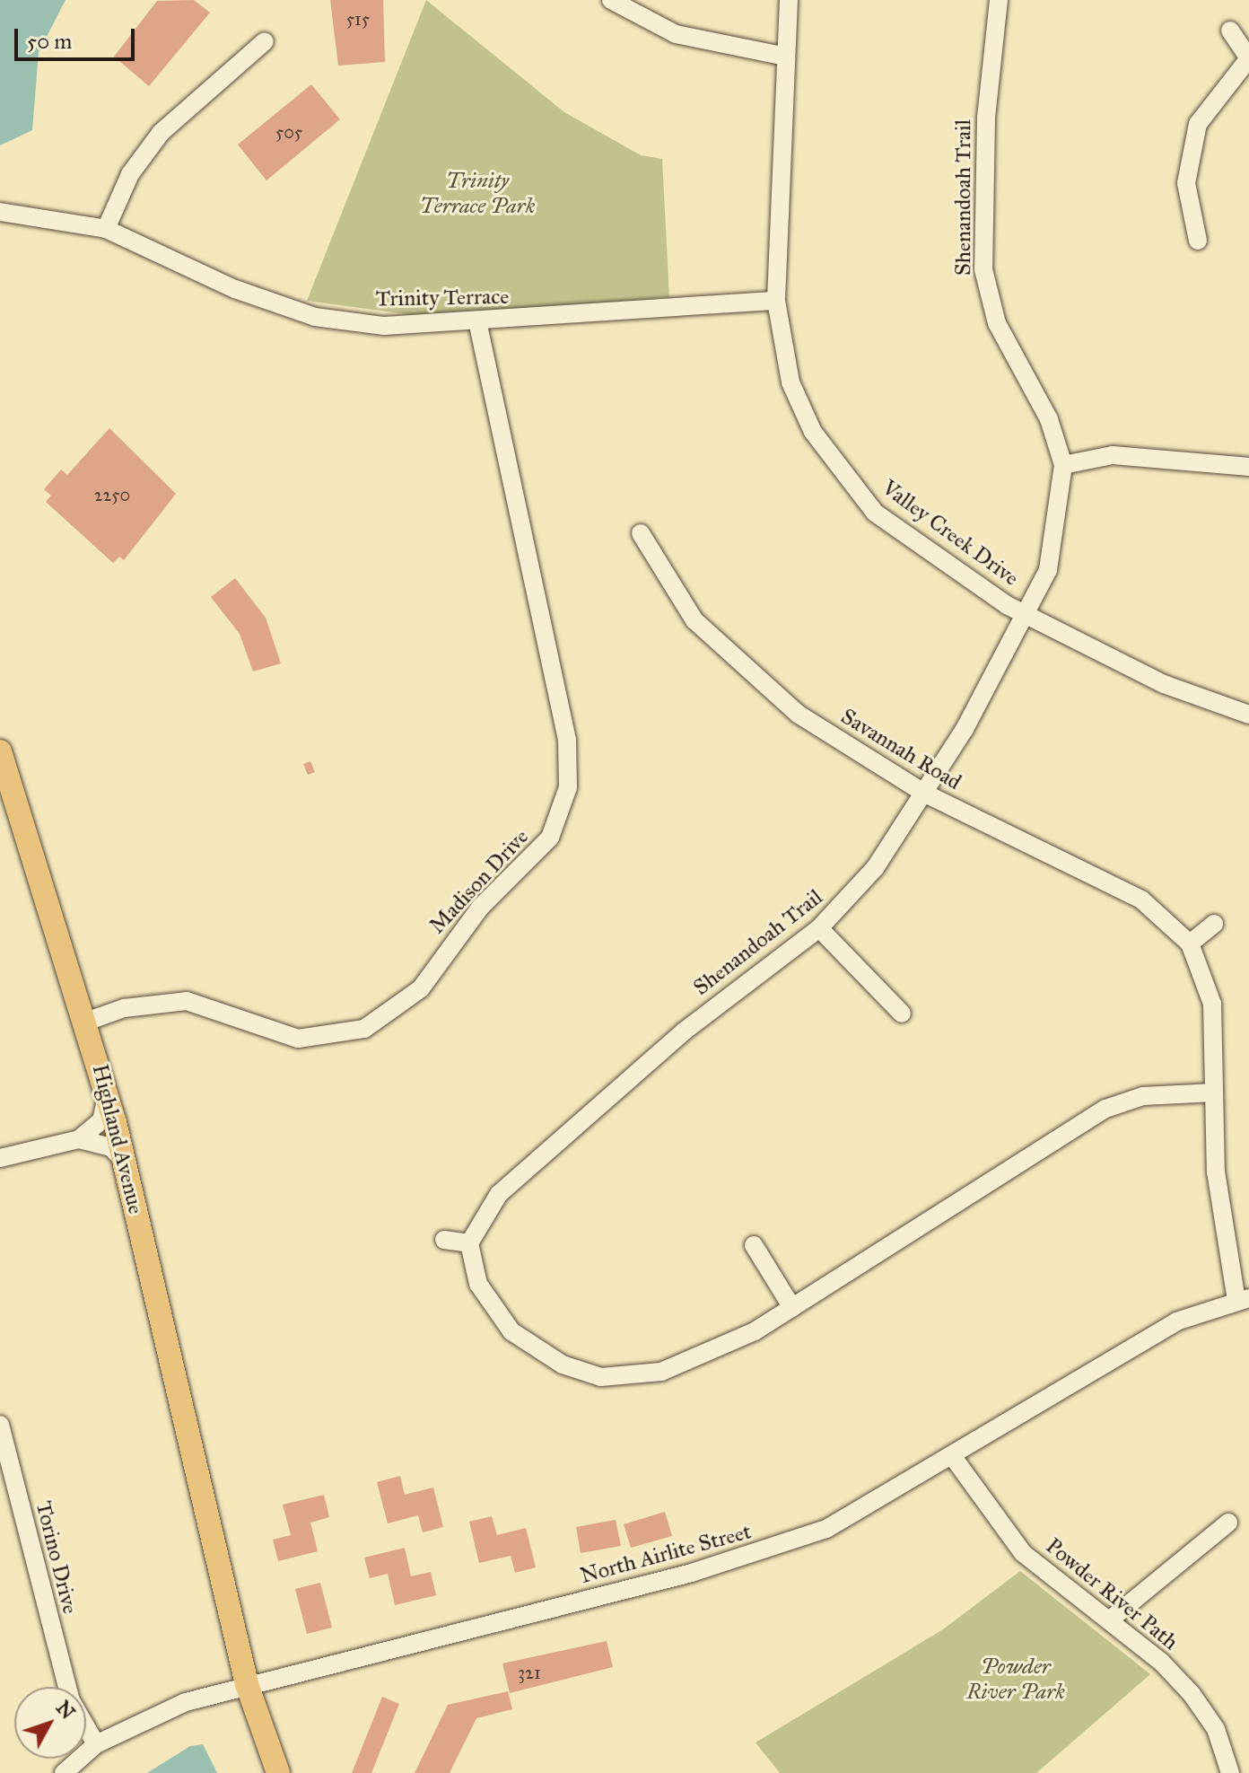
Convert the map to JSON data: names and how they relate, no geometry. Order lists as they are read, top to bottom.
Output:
{
  "streets": {
    "main road": ["Highland Avenue"],
    "street": [
      "Shenandoah Trail",
      "Trinity Terrace",
      "Valley Creek Drive",
      "Savannah Road",
      "Madison Drive",
      "North Airlite Street",
      "Torino Drive",
      "Powder River Path"
    ]
  },
  "crossings": [
    ["Shenandoah Trail", "Valley Creek Drive"],
    ["Shenandoah Trail", "Savannah Road"],
    ["Trinity Terrace", "Valley Creek Drive"],
    ["Trinity Terrace", "Madison Drive"],
    ["Savannah Road", "North Airlite Street"],
    ["Madison Drive", "Highland Avenue"],
    ["Highland Avenue", "North Airlite Street"],
    ["North Airlite Street", "Torino Drive"],
    ["North Airlite Street", "Powder River Path"]
  ],
  "parks": ["Trinity Terrace Park", "Powder River Park"],
  "house_numbers": [
    "515",
    "505",
    "2250",
    "321"
  ],
  "scale_bar": "50 m",
  "north": "top right"
}
